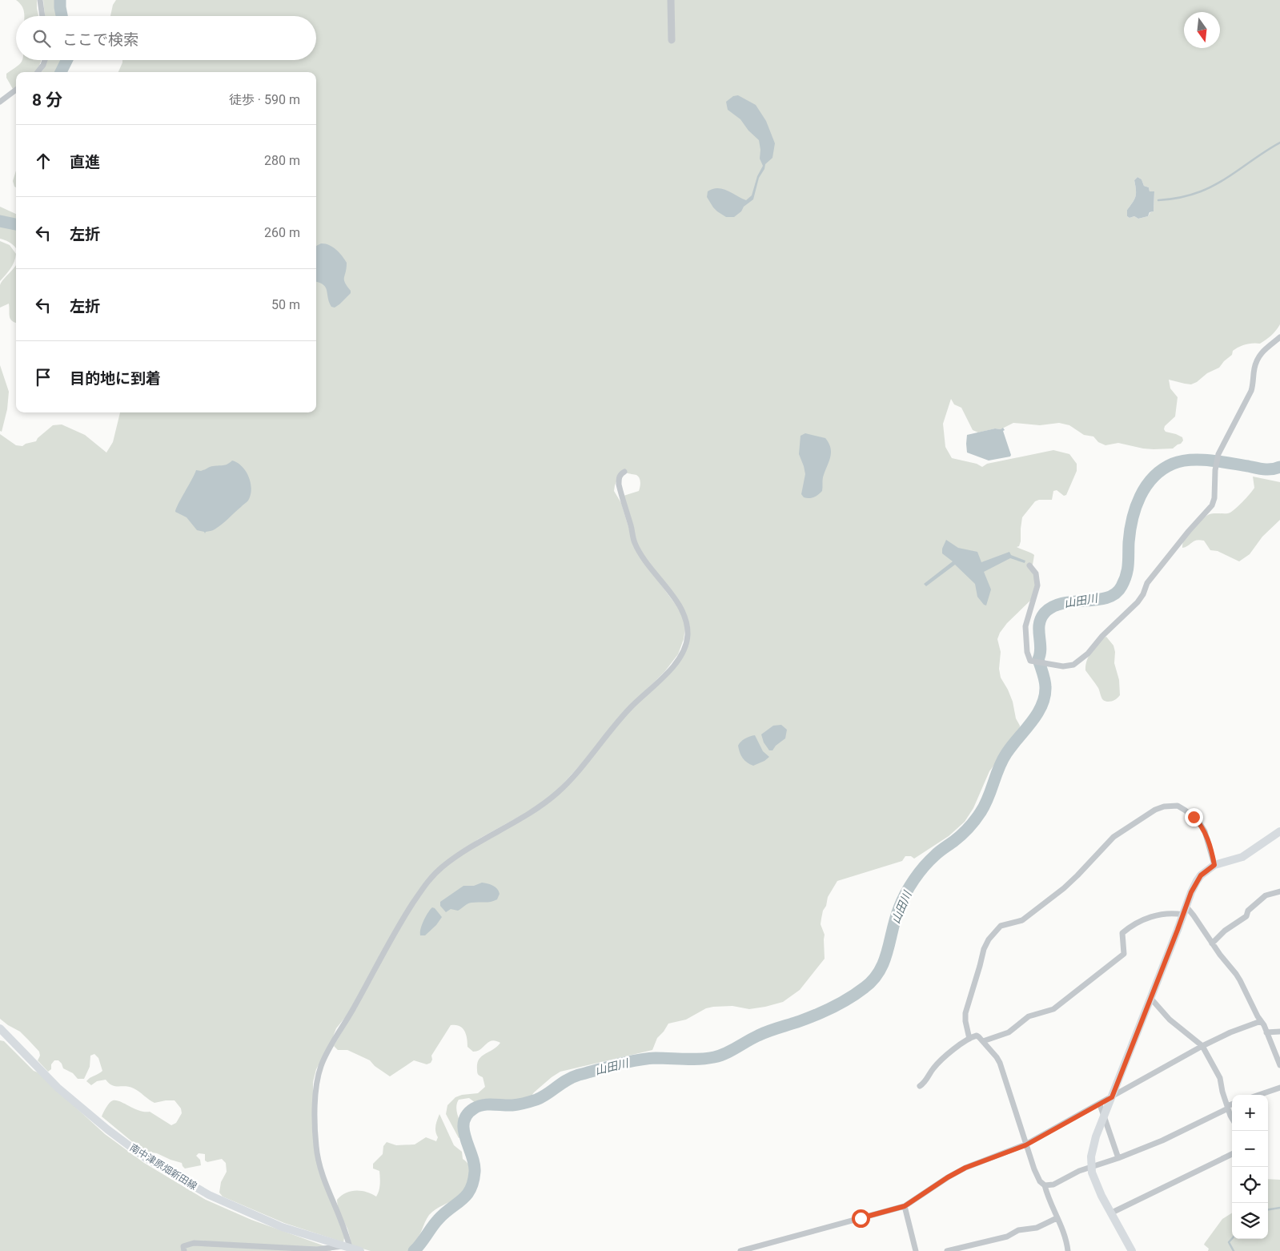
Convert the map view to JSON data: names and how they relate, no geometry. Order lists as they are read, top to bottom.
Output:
{
  "streets": {
    "main road": ["南中津原畑新田線"]
  },
  "water": ["山田川"],
  "north": "bottom",
  "page": {
    "search": "ここで検索",
    "heading": ["8 分", "徒歩 · 590 m"],
    "list": [
      ["直進", "280 m"],
      ["左折", "260 m"],
      ["左折", "50 m"],
      "目的地に到着"
    ],
    "map_buttons": ["+", "−"]
  }
}
